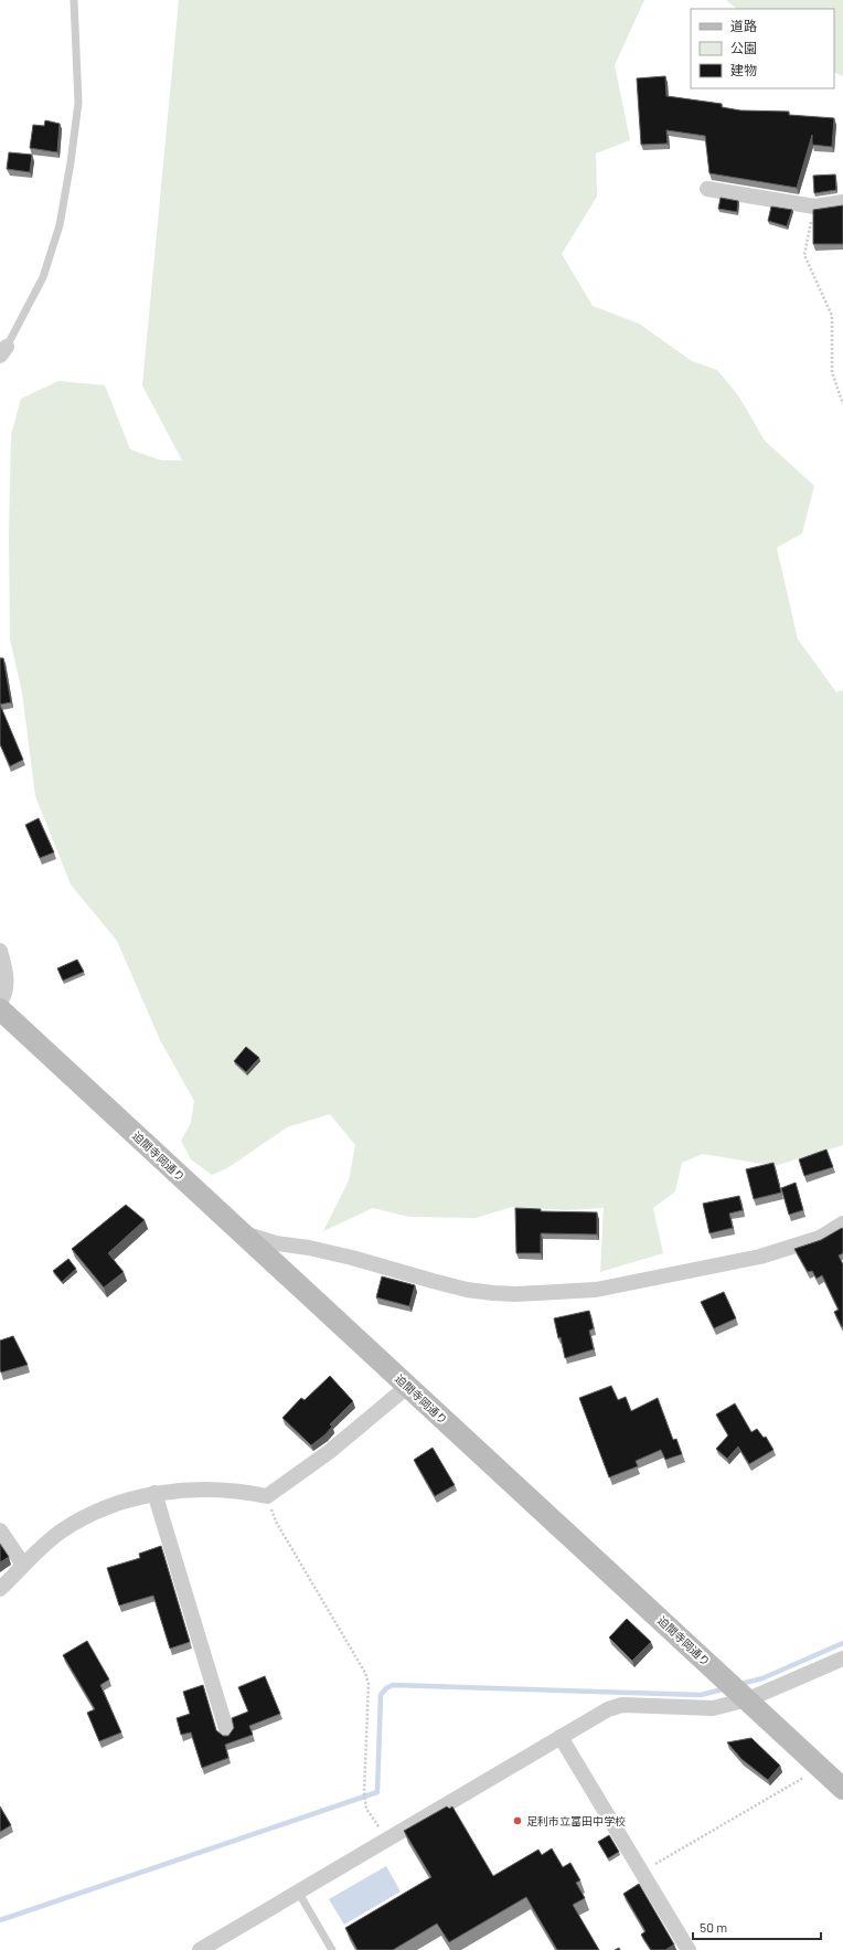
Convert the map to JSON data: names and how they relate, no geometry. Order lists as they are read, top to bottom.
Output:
{
  "streets": {
    "street": ["迫間寺岡通り"]
  },
  "places": ["足利市立富田中学校"],
  "legend": ["道路", "公園", "建物"],
  "scale_bar": "50 m"
}
